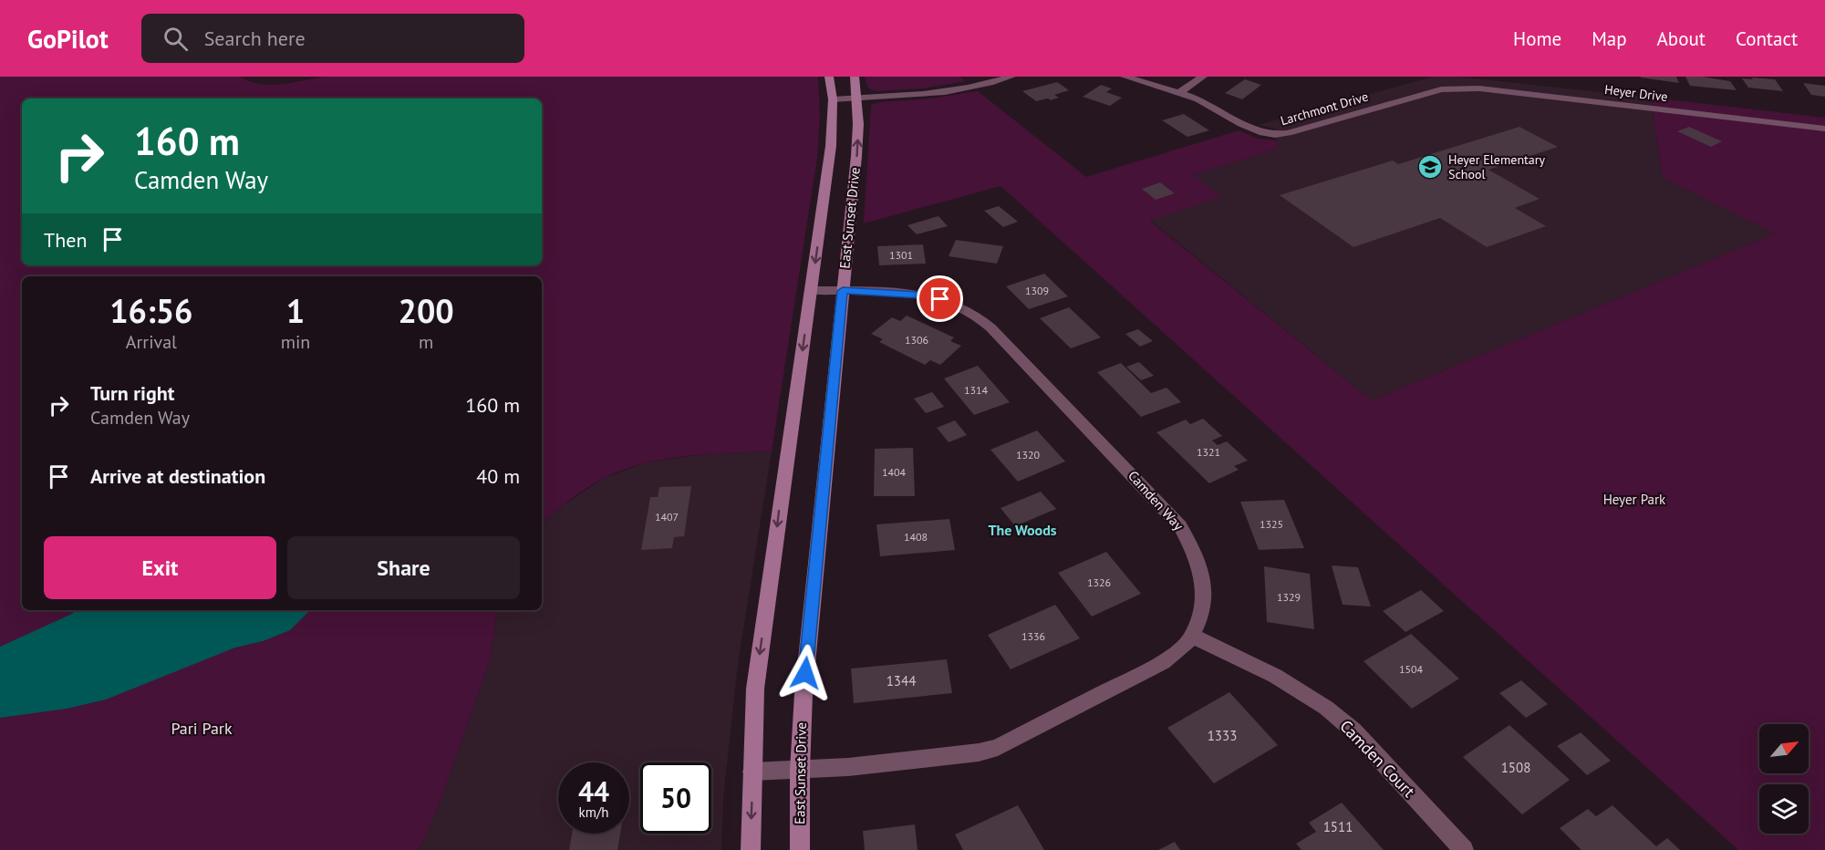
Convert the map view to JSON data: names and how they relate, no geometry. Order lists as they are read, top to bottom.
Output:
{
  "streets": {
    "main road": ["East Sunset Drive"],
    "street": [
      "Heyer Drive",
      "Larchmont Drive",
      "Camden Way",
      "Camden Court"
    ]
  },
  "crossings": [
    ["Heyer Drive", "Larchmont Drive"],
    ["East Sunset Drive", "Camden Way"],
    ["Camden Way", "Camden Court"]
  ],
  "districts": ["The Woods"],
  "parks": ["Heyer Park", "Pari Park"],
  "places": {
    "school or university": ["Heyer Elementary School"]
  },
  "house_numbers": [
    "1301",
    "1309",
    "1306",
    "1314",
    "1321",
    "1320",
    "1404",
    "1407",
    "1325",
    "1408",
    "1326",
    "1329",
    "1336",
    "1504",
    "1344",
    "1333",
    "1508",
    "1511"
  ],
  "north": "top right",
  "page": {
    "header": "GoPilot",
    "search": "Search here",
    "nav": [
      "Home",
      "Map",
      "About",
      "Contact"
    ],
    "turn": ["160 m", "Camden Way"],
    "then": "Then",
    "eta": [
      "16:56",
      "Arrival",
      "1",
      "min",
      "200",
      "m"
    ],
    "list": [
      {
        "name": "Turn right",
        "note": "Camden Way",
        "value": "160 m"
      },
      {
        "name": "Arrive at destination",
        "value": "40 m"
      }
    ],
    "buttons": ["Exit", "Share"],
    "speed": "44 km/h",
    "limit": "50"
  }
}
